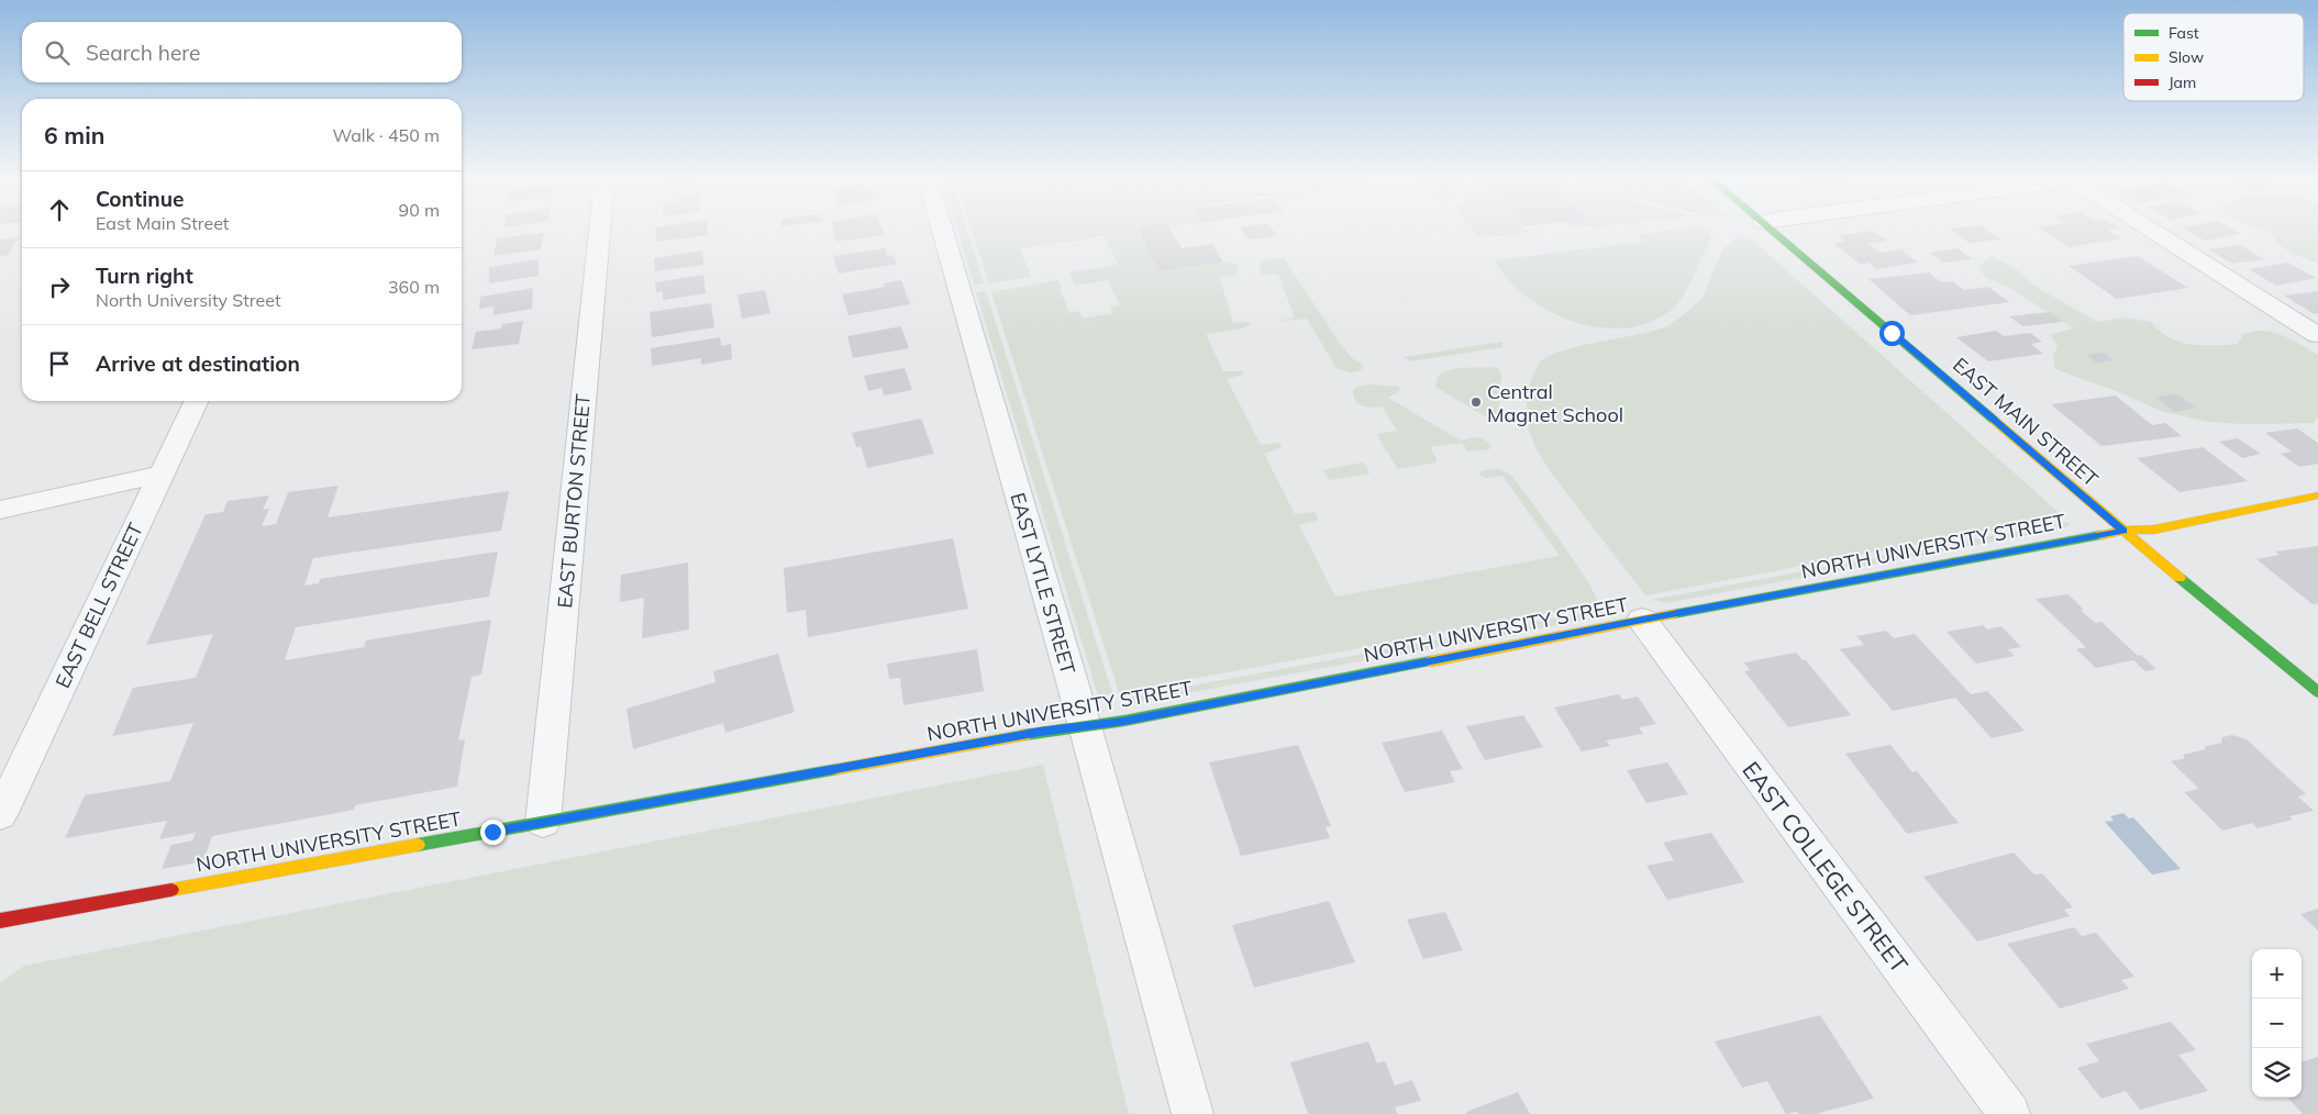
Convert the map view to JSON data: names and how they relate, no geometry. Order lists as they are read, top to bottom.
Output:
{
  "streets": {
    "street": [
      "EAST MAIN STREET",
      "EAST BURTON STREET",
      "NORTH UNIVERSITY STREET",
      "EAST LYTLE STREET",
      "EAST BELL STREET",
      "EAST COLLEGE STREET"
    ]
  },
  "crossings": [
    ["EAST MAIN STREET", "NORTH UNIVERSITY STREET"],
    ["EAST BURTON STREET", "NORTH UNIVERSITY STREET"],
    ["NORTH UNIVERSITY STREET", "EAST LYTLE STREET"],
    ["NORTH UNIVERSITY STREET", "EAST COLLEGE STREET"]
  ],
  "places": ["Central Magnet School"],
  "legend": ["Fast", "Slow", "Jam"],
  "page": {
    "search": "Search here",
    "heading": ["6 min", "Walk · 450 m"],
    "list": [
      ["Continue", "East Main Street", "90 m"],
      ["Turn right", "North University Street", "360 m"],
      "Arrive at destination"
    ],
    "map_buttons": ["+", "−"]
  }
}
